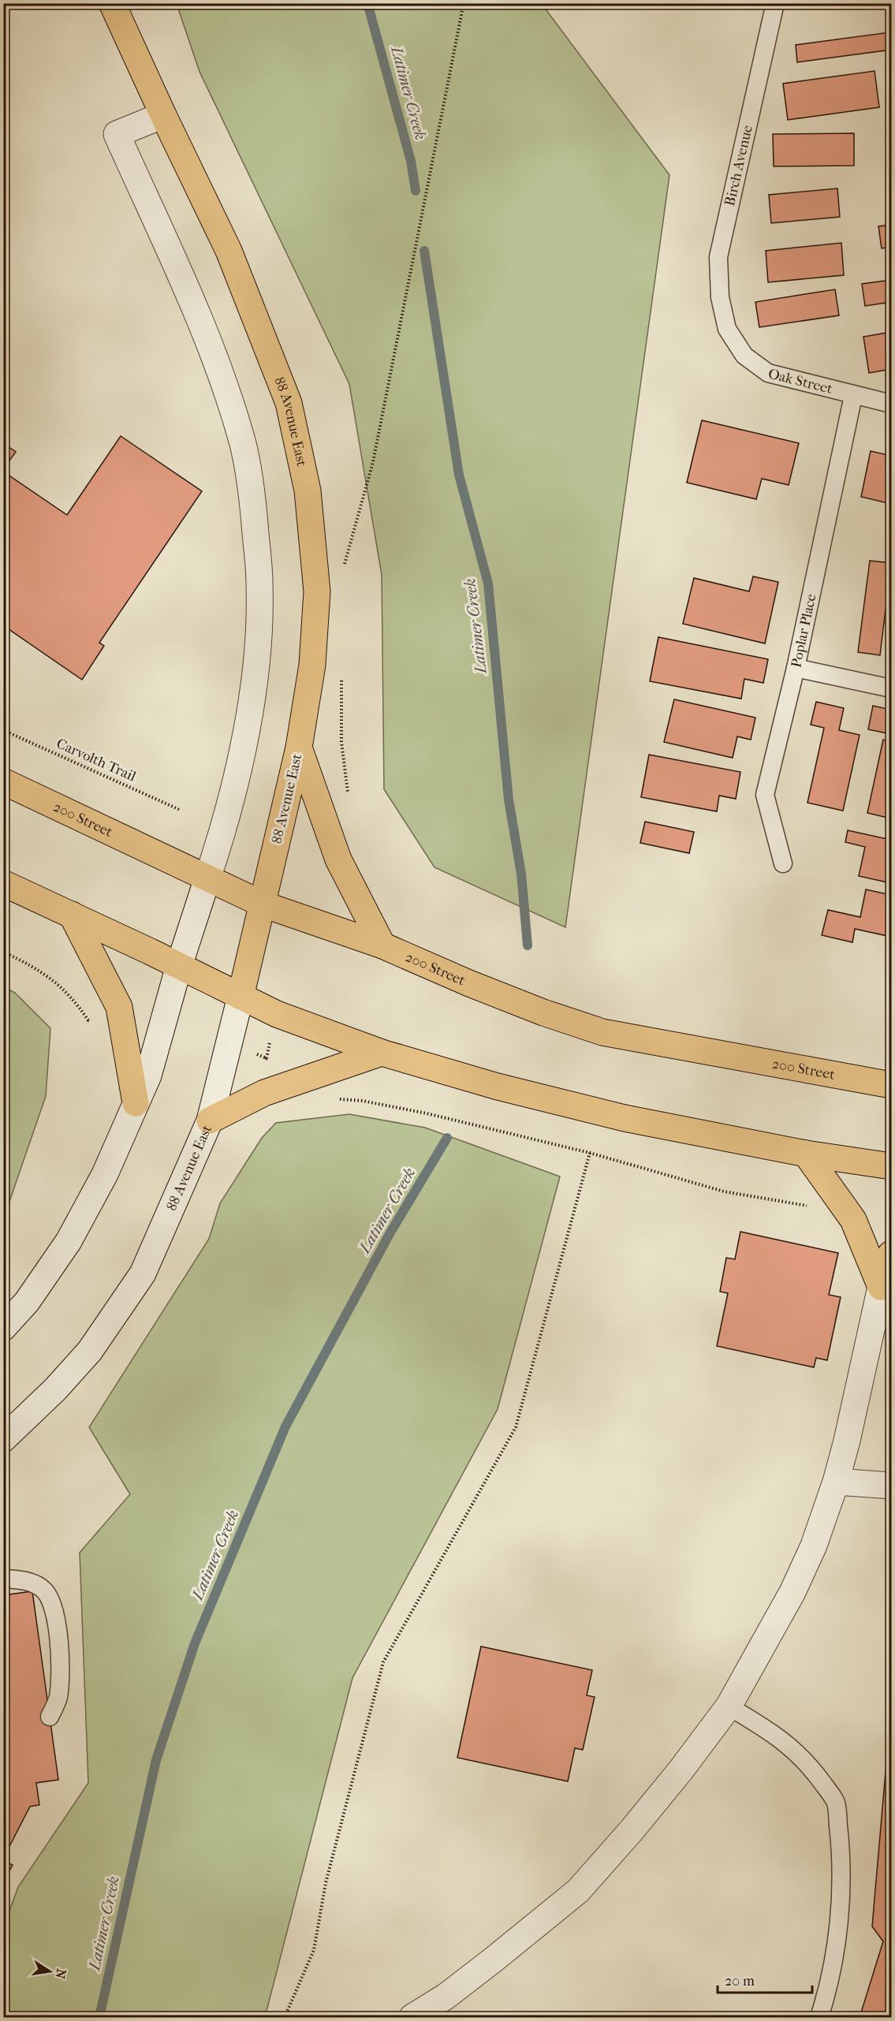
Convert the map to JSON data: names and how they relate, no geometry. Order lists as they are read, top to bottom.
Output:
{
  "streets": {
    "main road": ["88 Avenue East", "200 Street"],
    "lane": ["Birch Avenue", "Oak Street", "Poplar Place"],
    "path": ["Carvolth Trail"]
  },
  "crossings": [
    ["Birch Avenue", "Oak Street"],
    ["Oak Street", "Poplar Place"],
    ["88 Avenue East", "200 Street"]
  ],
  "water": ["Latimer Creek"],
  "scale_bar": "20 m",
  "north": "right"
}
